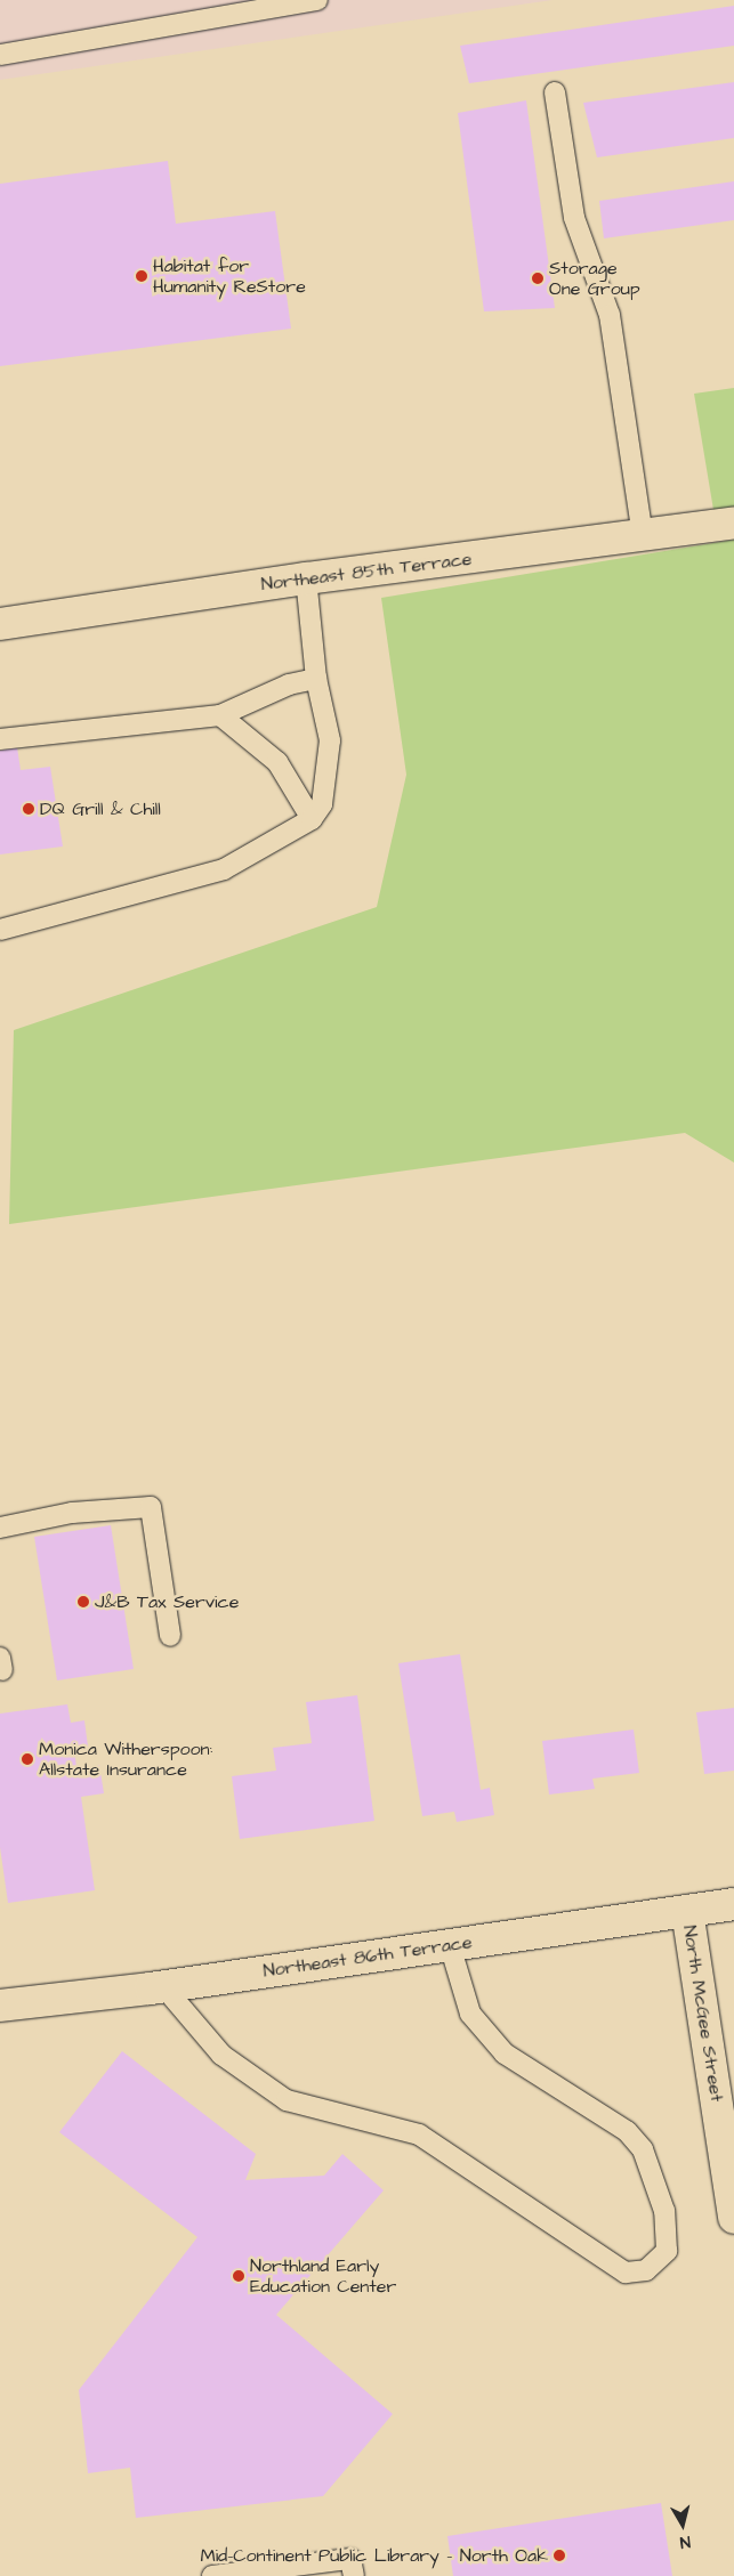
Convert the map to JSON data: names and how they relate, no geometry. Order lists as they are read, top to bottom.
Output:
{
  "streets": {
    "street": ["Northeast 85th Terrace", "Northeast 86th Terrace", "North McGee Street"]
  },
  "crossings": [
    ["Northeast 86th Terrace", "North McGee Street"]
  ],
  "places": [
    "Habitat for Humanity ReStore",
    "Storage One Group",
    "DQ Grill & Chill",
    "J&B Tax Service",
    "Monica Witherspoon: Allstate Insurance",
    "Northland Early Education Center",
    "Mid-Continent Public Library - North Oak"
  ],
  "north": "bottom"
}
